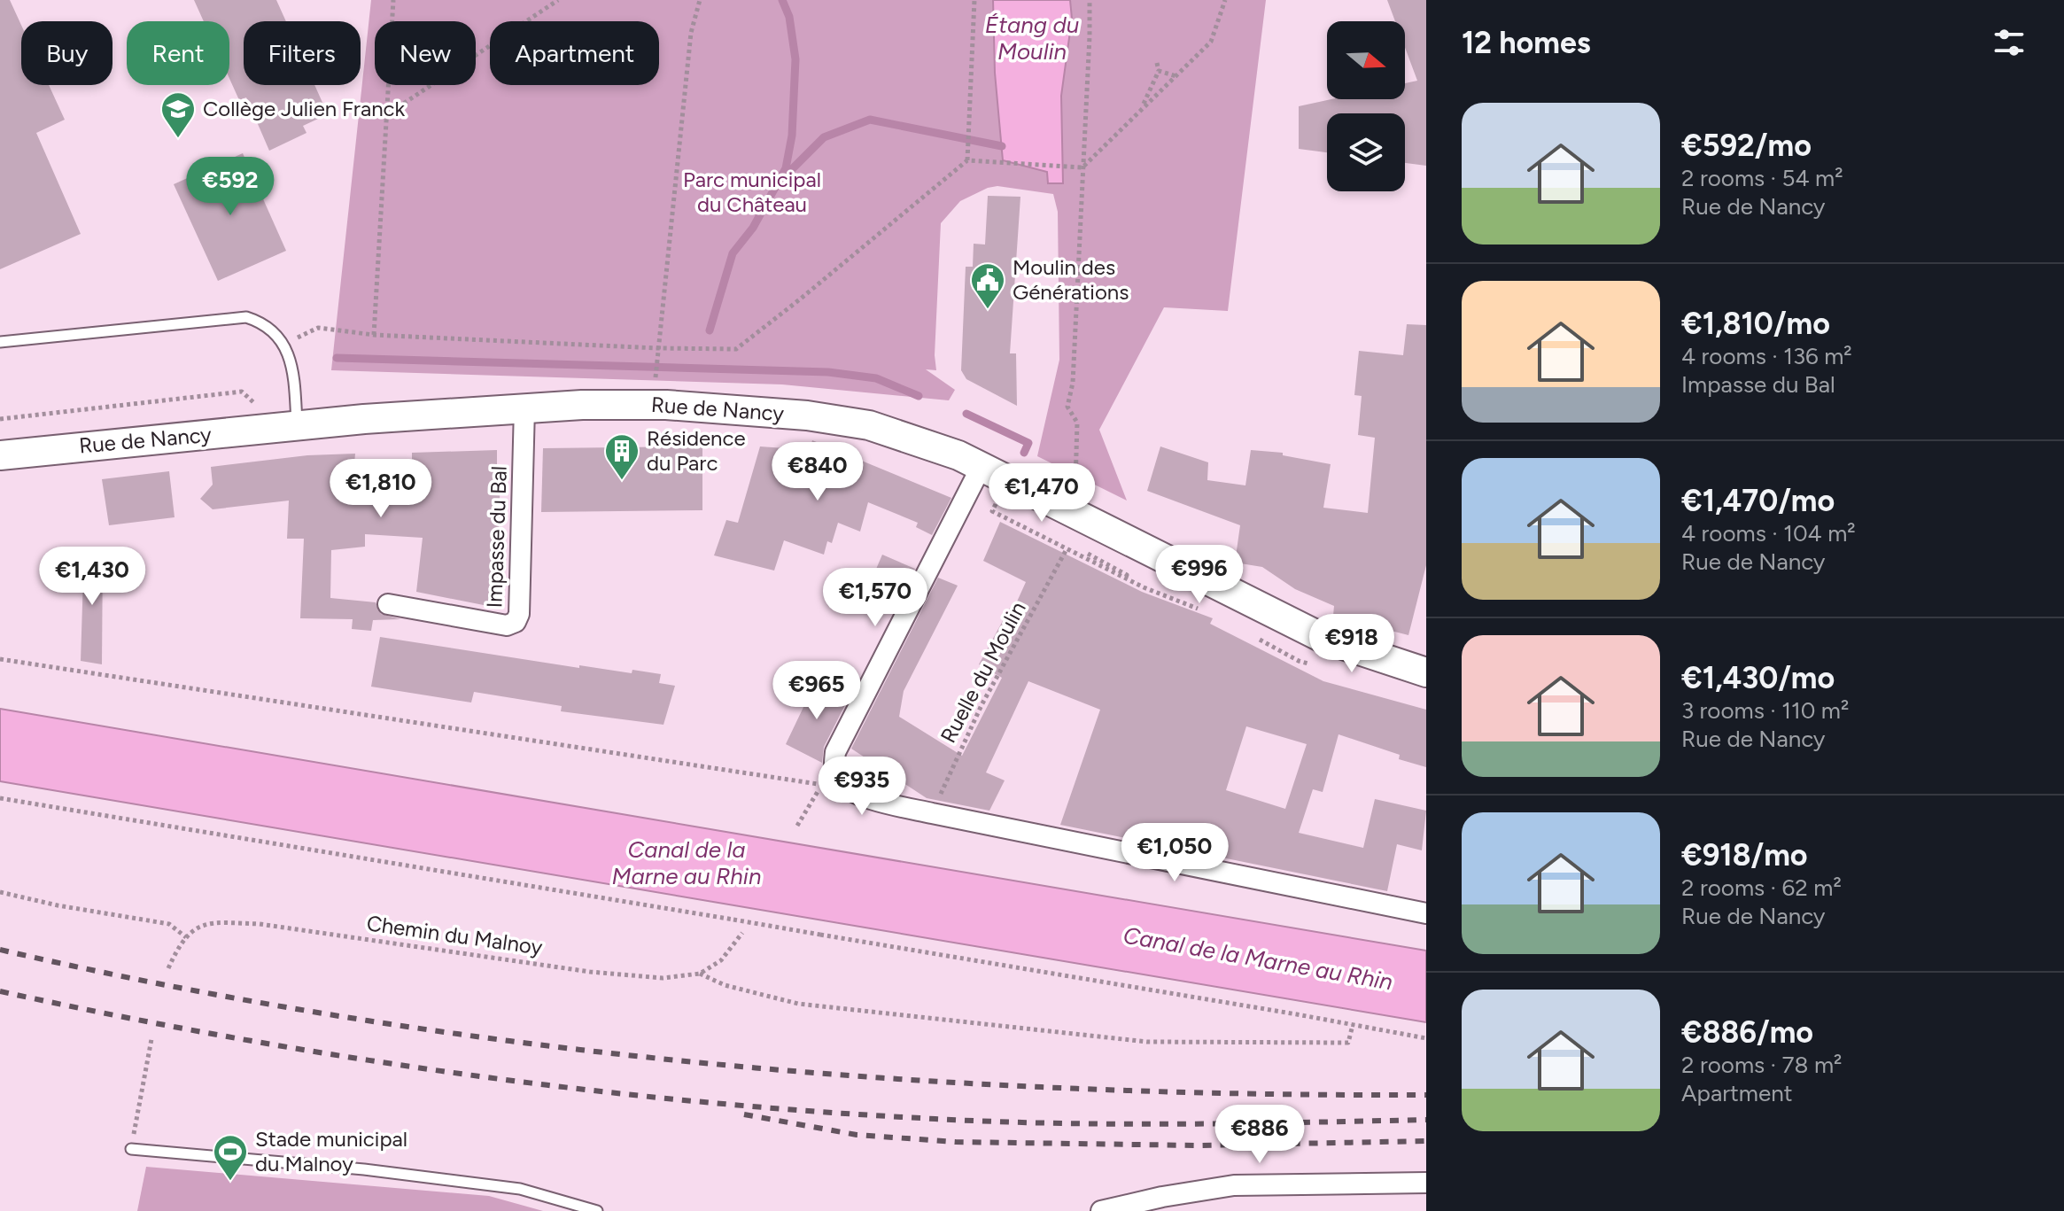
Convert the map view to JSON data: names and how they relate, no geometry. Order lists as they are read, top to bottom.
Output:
{
  "streets": {
    "main road": ["Rue de Nancy"],
    "street": ["Impasse du Bal"],
    "path": ["Ruelle du Moulin", "Chemin du Malnoy"]
  },
  "crossings": [
    ["Rue de Nancy", "Impasse du Bal"]
  ],
  "water": ["Étang du Moulin", "Canal de la Marne au Rhin"],
  "parks": ["Parc municipal du Château"],
  "places": {
    "school or university": ["Collège Julien Franck"],
    "public building": ["Moulin des Générations"],
    "building": ["Résidence du Parc"],
    "sports": ["Stade municipal du Malnoy"]
  },
  "north": "right",
  "page": {
    "heading": "12 homes",
    "chip": [
      "Buy",
      "Rent",
      "Filters",
      "New",
      "Apartment"
    ],
    "list": [
      {
        "name": "€592/mo",
        "note": "2 rooms · 54 m² · Rue de Nancy"
      },
      {
        "name": "€1,810/mo",
        "note": "4 rooms · 136 m² · Impasse du Bal"
      },
      {
        "name": "€1,470/mo",
        "note": "4 rooms · 104 m² · Rue de Nancy"
      },
      {
        "name": "€1,430/mo",
        "note": "3 rooms · 110 m² · Rue de Nancy"
      },
      {
        "name": "€918/mo",
        "note": "2 rooms · 62 m² · Rue de Nancy"
      },
      {
        "name": "€886/mo",
        "note": "2 rooms · 78 m² · Apartment"
      }
    ],
    "price": [
      "€592",
      "€840",
      "€1,810",
      "€1,470",
      "€996",
      "€1,430",
      "€1,570",
      "€918",
      "€965",
      "€935",
      "€1,050",
      "€886"
    ]
  }
}
